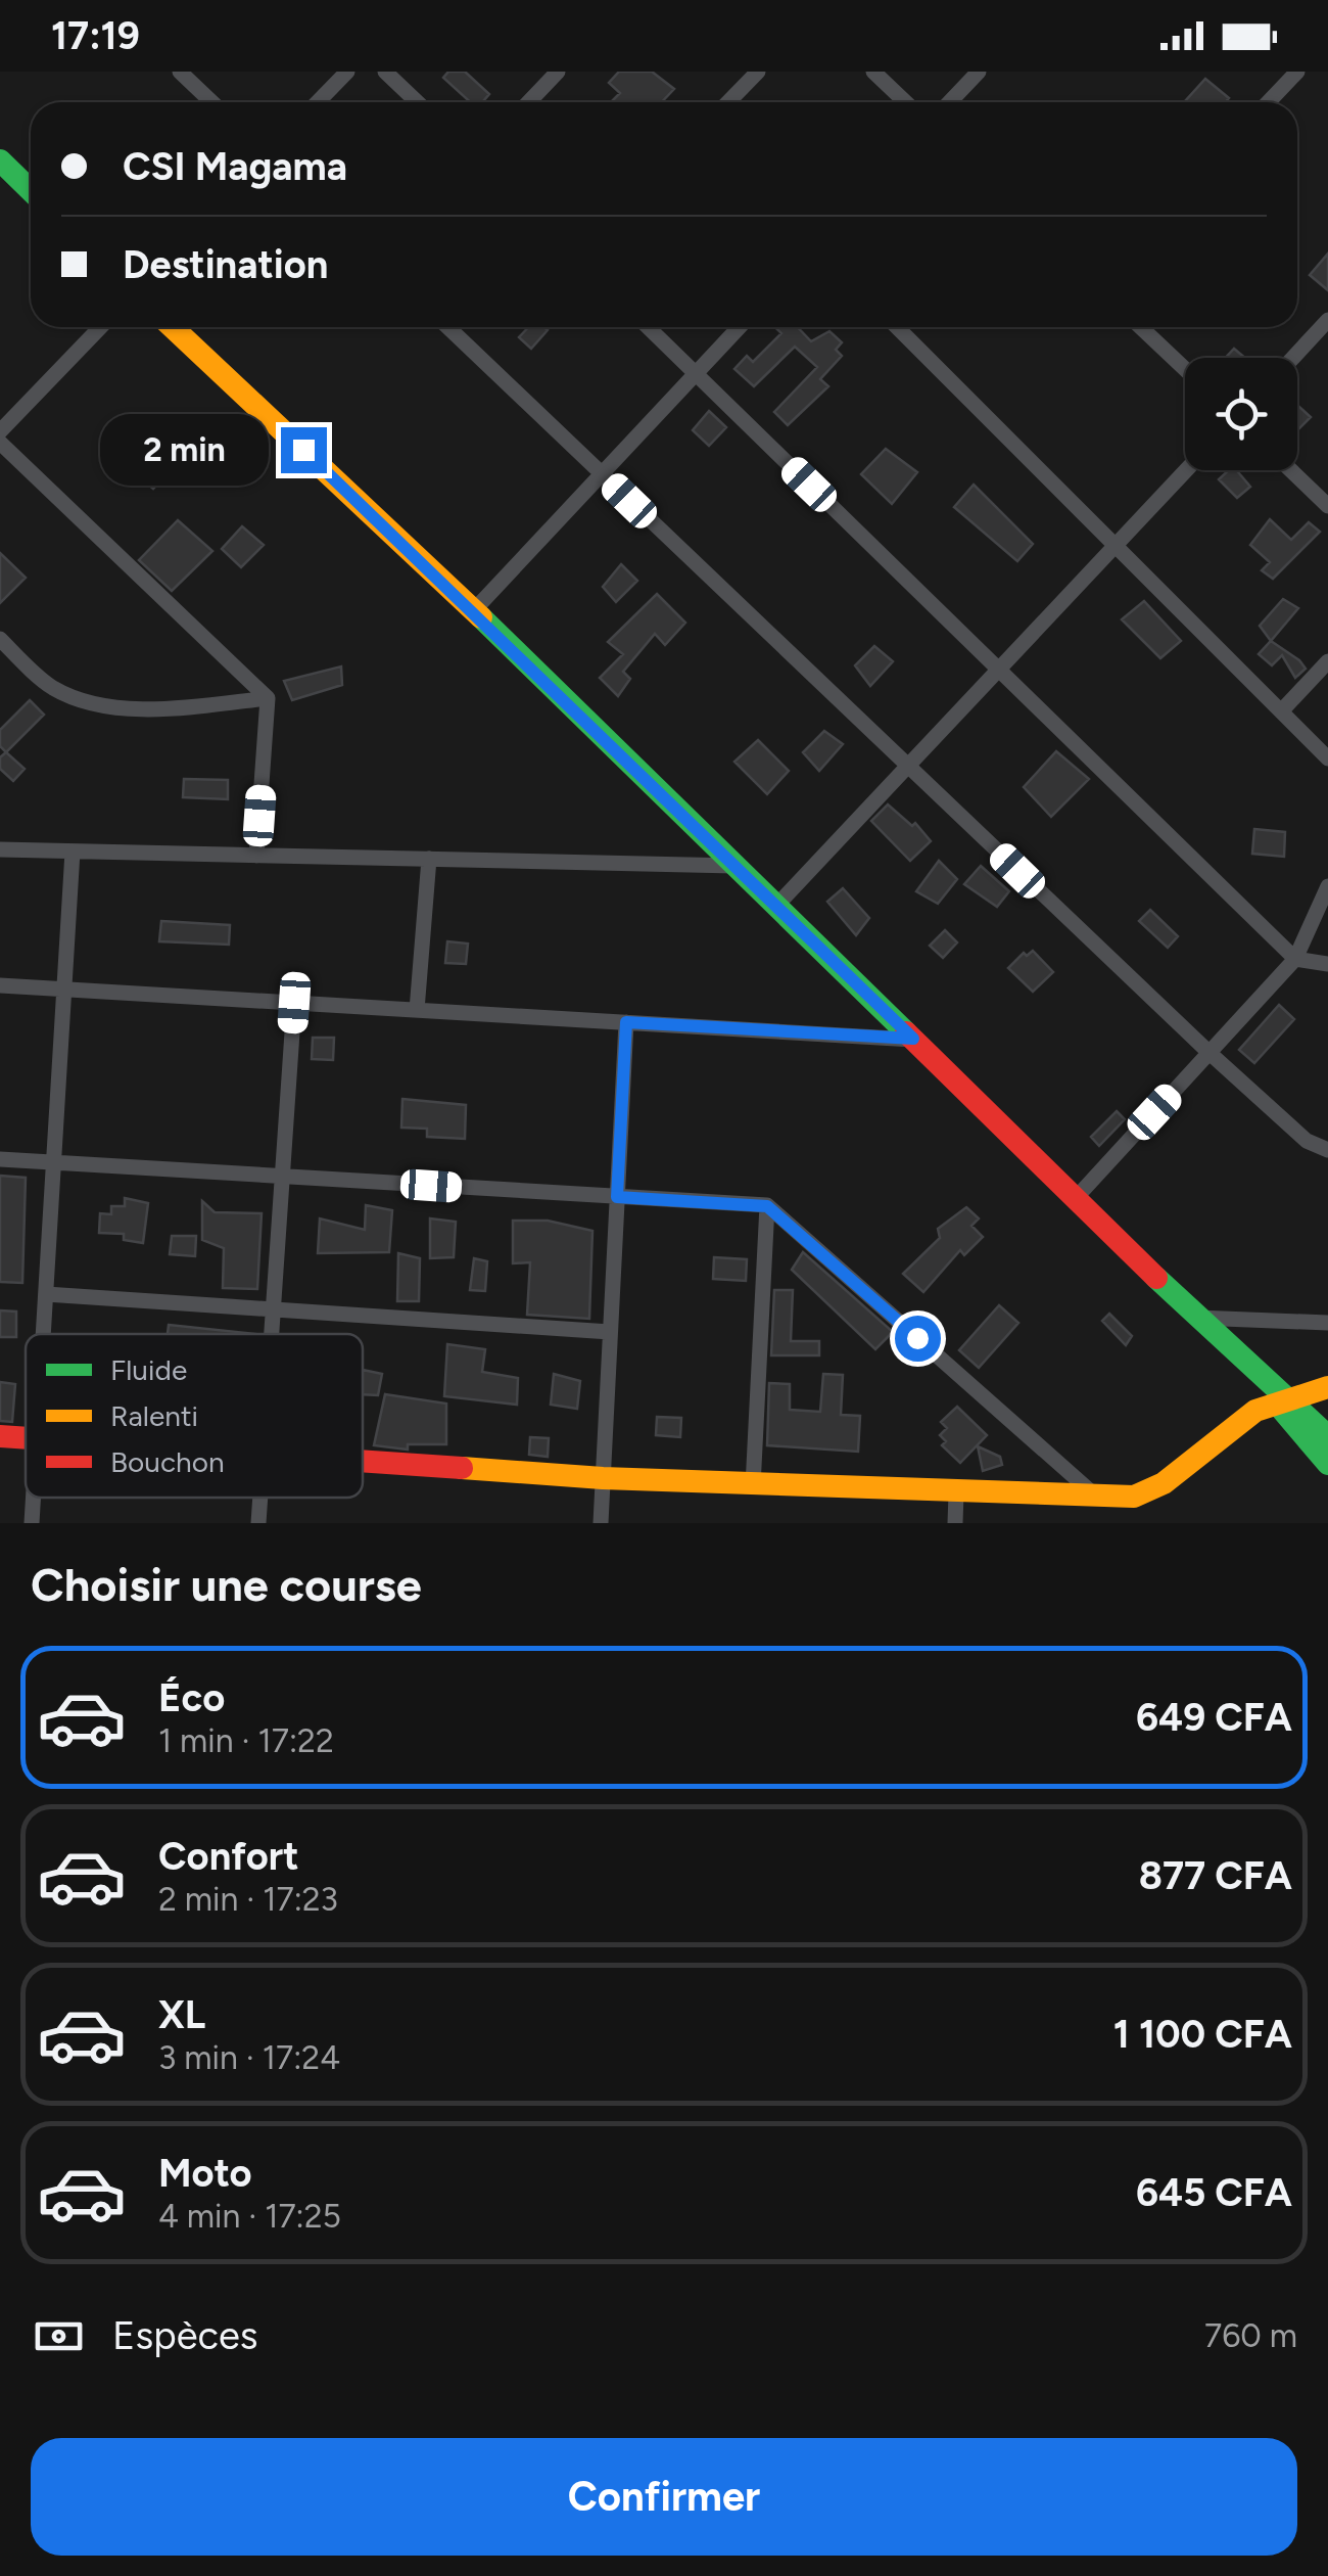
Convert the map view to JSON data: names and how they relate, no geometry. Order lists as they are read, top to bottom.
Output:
{
  "legend": ["Fluide", "Ralenti", "Bouchon"],
  "page": {
    "status": "17:19",
    "banner": ["CSI Magama", "Destination"],
    "bubble": "2 min",
    "heading": "Choisir une course",
    "list": [
      {
        "name": "Éco",
        "note": "1 min · 17:22",
        "value": "649 CFA"
      },
      {
        "name": "Confort",
        "note": "2 min · 17:23",
        "value": "877 CFA"
      },
      {
        "name": "XL",
        "note": "3 min · 17:24",
        "value": "1 100 CFA"
      },
      {
        "name": "Moto",
        "note": "4 min · 17:25",
        "value": "645 CFA"
      }
    ],
    "pay": ["Espèces", "760 m"],
    "buttons": "Confirmer"
  }
}
